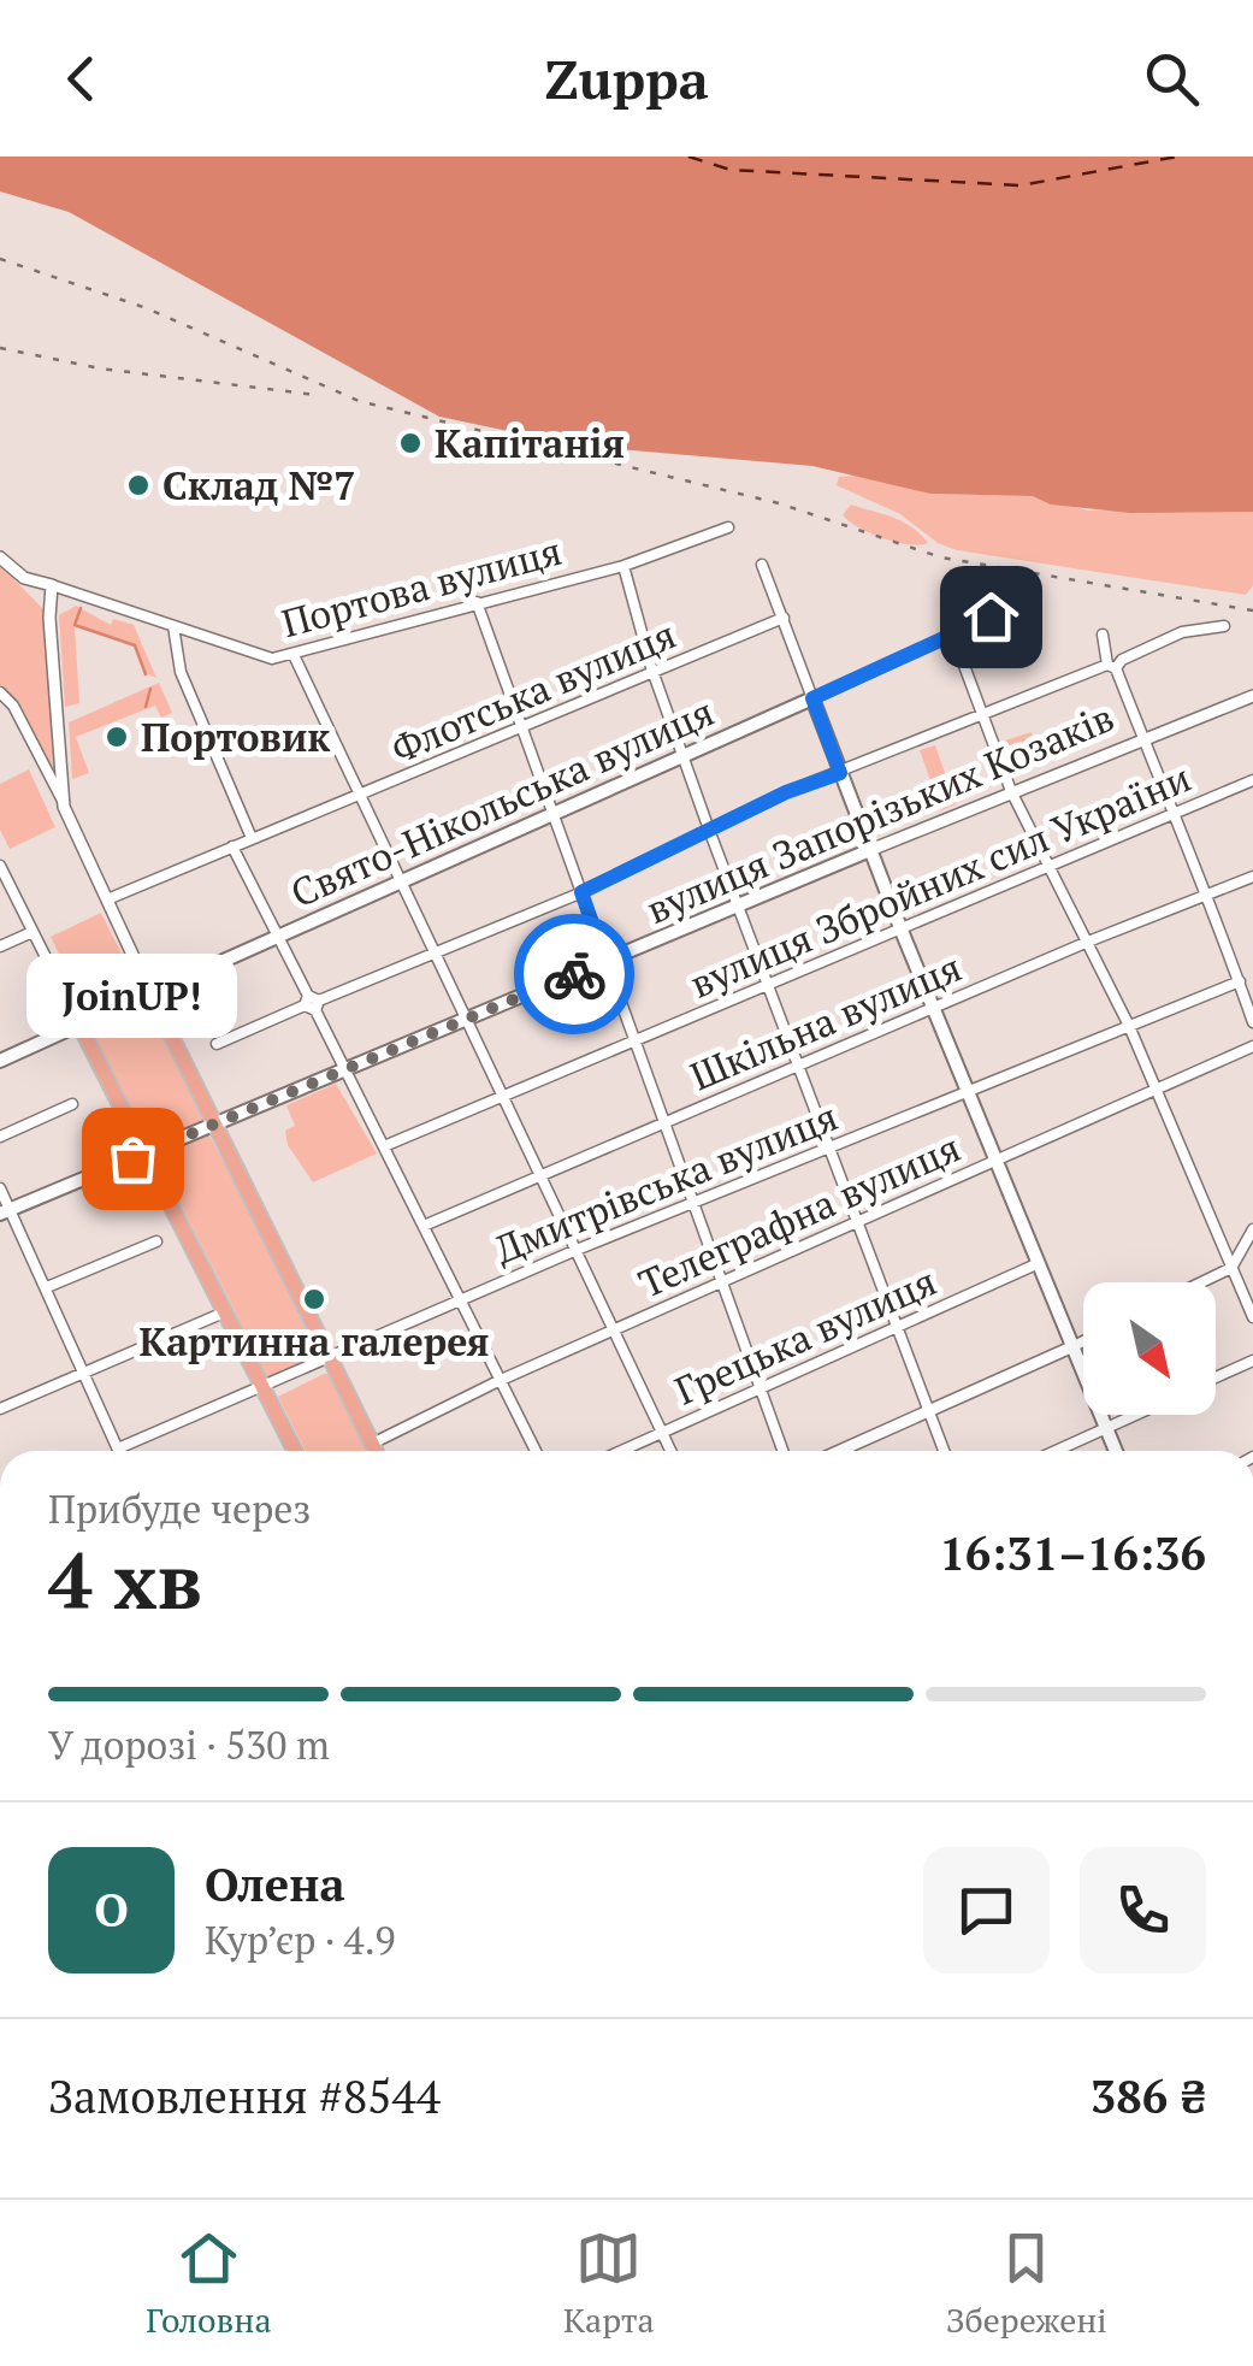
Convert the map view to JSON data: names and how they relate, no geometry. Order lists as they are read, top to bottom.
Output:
{
  "streets": {
    "main road": ["Свято-Нікольська вулиця", "вулиця Запорізьких Козаків"],
    "street": [
      "Портова вулиця",
      "Флотська вулиця",
      "вулиця Збройних сил України",
      "Шкільна вулиця",
      "Дмитрівська вулиця",
      "Телеграфна вулиця",
      "Грецька вулиця"
    ]
  },
  "places": [
    "Капітанія",
    "Склад №7",
    "Портовик",
    "JoinUP!",
    "Картинна галерея"
  ],
  "north": "bottom right",
  "page": {
    "header": "Zuppa",
    "bubble": "JoinUP!",
    "heading": ["4 хв", "Прибуде через", "16:31–16:36"],
    "panel": [
      "Олена",
      "Кур’єр · 4.9",
      "Замовлення #8544",
      "386 ₴"
    ],
    "bar": "У дорозі · 530 m",
    "round": "О",
    "tabs": ["Головна", "Карта", "Збережені"]
  }
}
